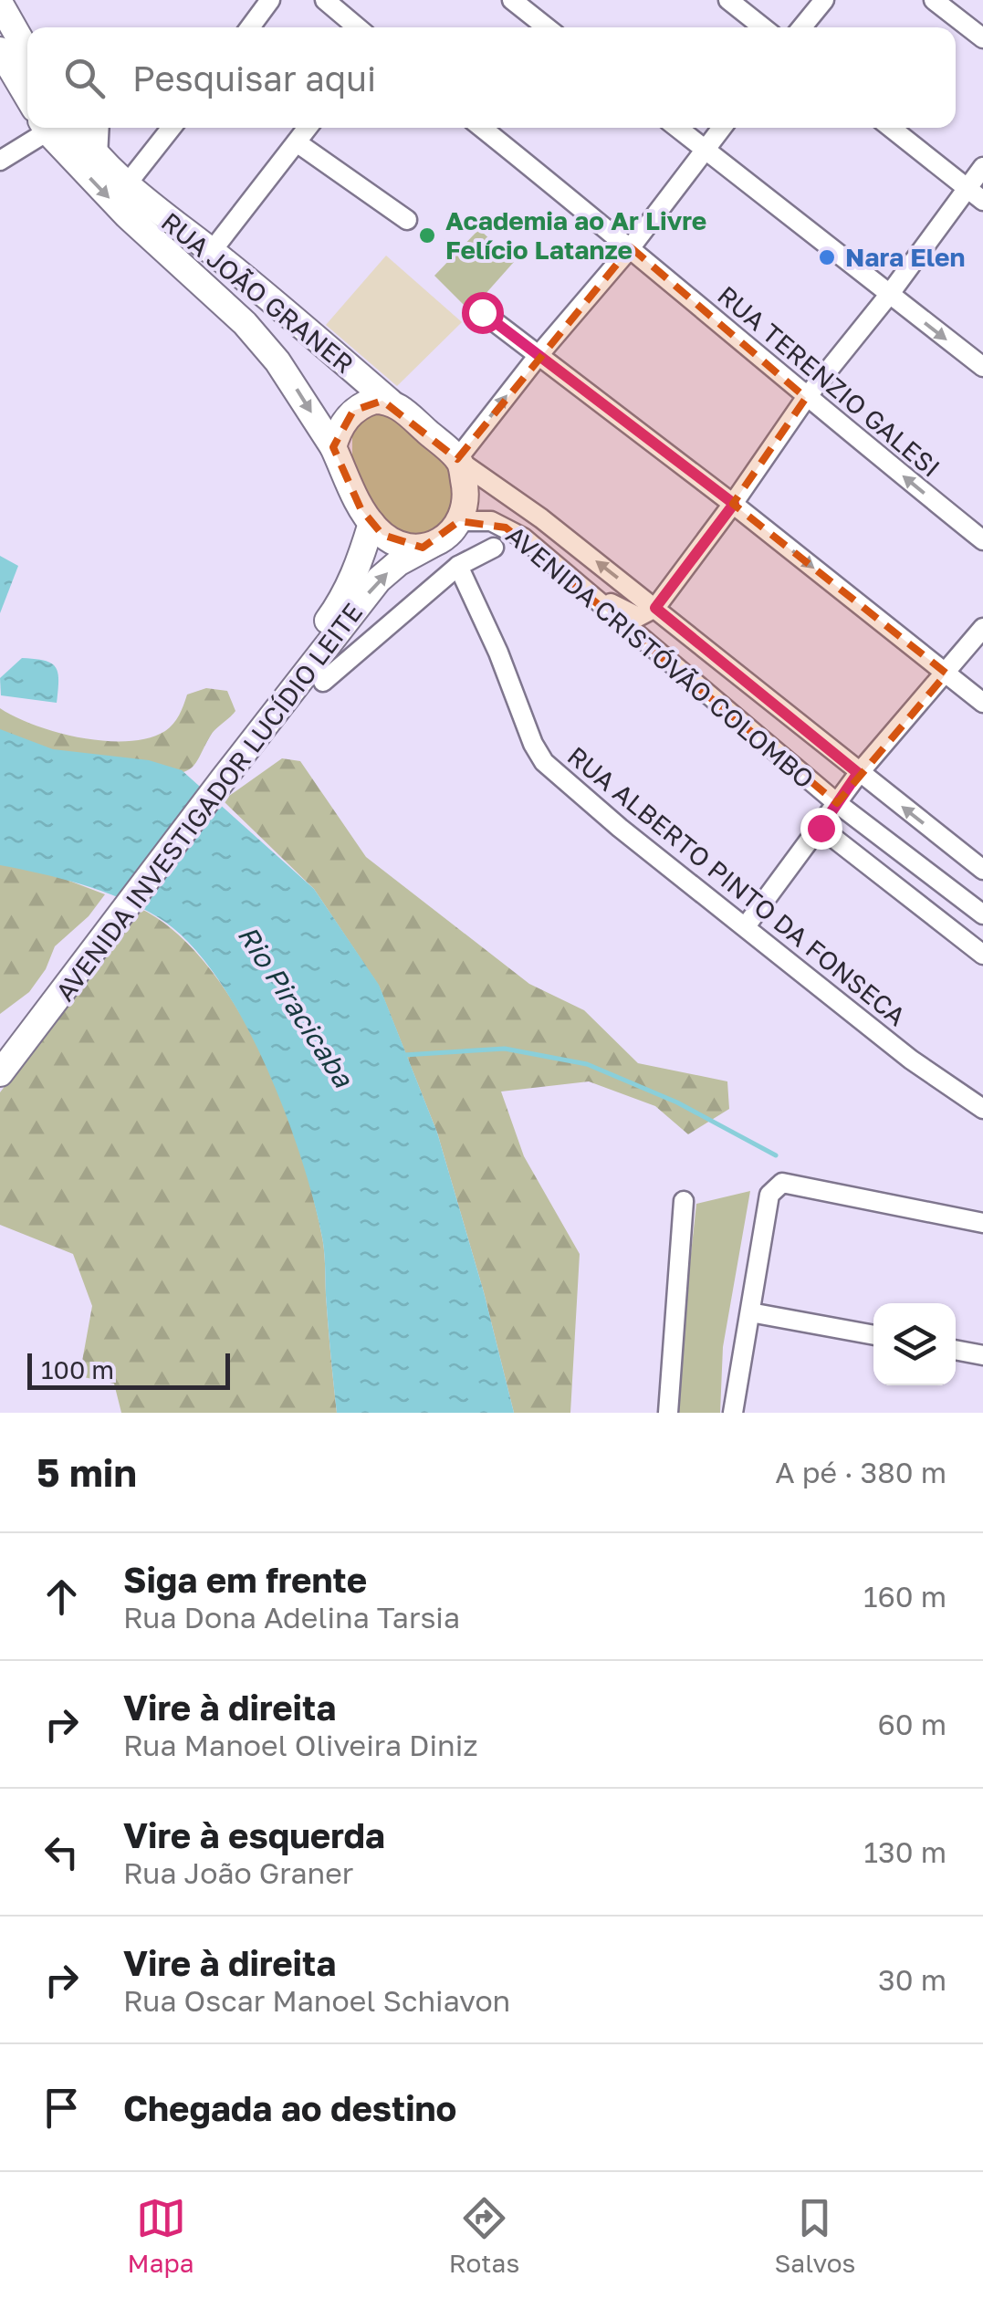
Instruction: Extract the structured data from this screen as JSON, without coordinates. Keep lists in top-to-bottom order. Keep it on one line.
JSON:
{"streets":{"main road":["RUA JOÃO GRANER","AVENIDA INVESTIGADOR LUCÍDIO LEITE"],"street":["RUA TERENZIO GALESI","AVENIDA CRISTÓVÃO COLOMBO","RUA ALBERTO PINTO DA FONSECA"]},"crossings":[["RUA JOÃO GRANER","AVENIDA CRISTÓVÃO COLOMBO"],["RUA JOÃO GRANER","AVENIDA INVESTIGADOR LUCÍDIO LEITE"],["AVENIDA CRISTÓVÃO COLOMBO","AVENIDA INVESTIGADOR LUCÍDIO LEITE"]],"water":["Rio Piracicaba"],"places":["Academia ao Ar Livre Felício Latanze","Nara Elen"],"scale_bar":"100 m","page":{"search":"Pesquisar aqui","scale":"100 m","heading":["5 min","A pé · 380 m"],"list":[["Siga em frente","Rua Dona Adelina Tarsia","160 m"],["Vire à direita","Rua Manoel Oliveira Diniz","60 m"],["Vire à esquerda","Rua João Graner","130 m"],["Vire à direita","Rua Oscar Manoel Schiavon","30 m"],"Chegada ao destino"],"nav":["Mapa","Rotas","Salvos"]}}
